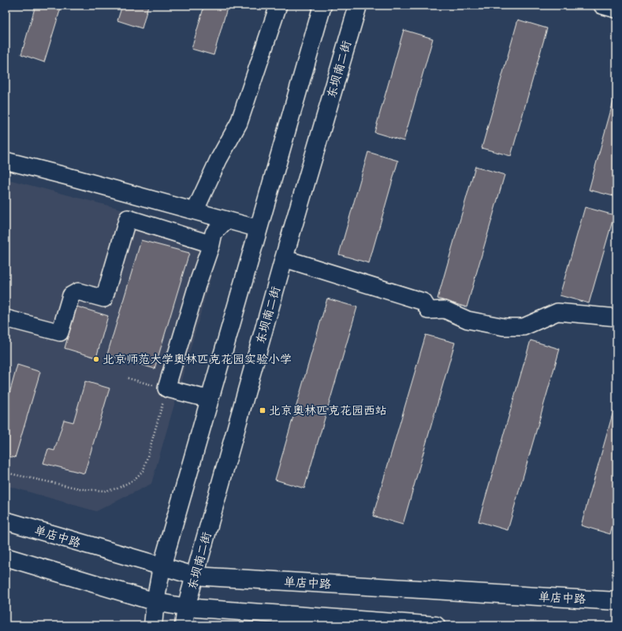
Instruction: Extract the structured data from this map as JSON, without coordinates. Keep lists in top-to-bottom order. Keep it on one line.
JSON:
{"streets":{"main road":["东坝南二街","单店中路"]},"crossings":[["东坝南二街","单店中路"]],"places":{"other":["北京师范大学奥林匹克花园实验小学"],"transit":["北京奥林匹克花园西站"]}}
